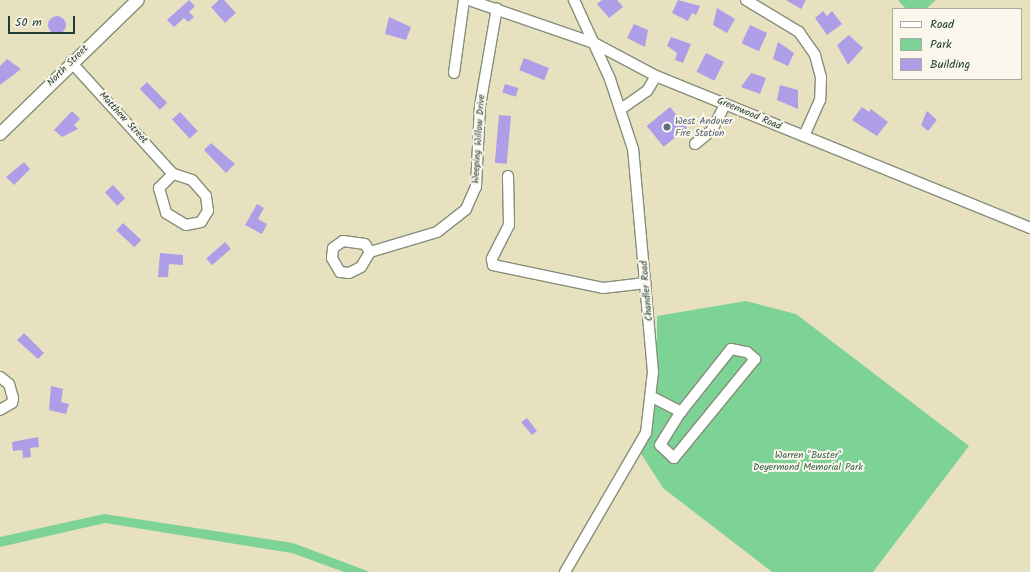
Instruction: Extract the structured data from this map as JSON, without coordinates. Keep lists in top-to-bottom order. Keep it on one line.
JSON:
{"streets":{"main road":["North Street"],"street":["Greenwood Road","Matthew Street","Weeping Willow Drive","Chandler Road"]},"crossings":[["North Street","Matthew Street"],["Greenwood Road","Weeping Willow Drive"],["Greenwood Road","Chandler Road"]],"parks":["Warren \"Buster\" Deyermond Memorial Park"],"places":["West Andover Fire Station"],"legend":["Road","Park","Building"],"scale_bar":"50 m"}
